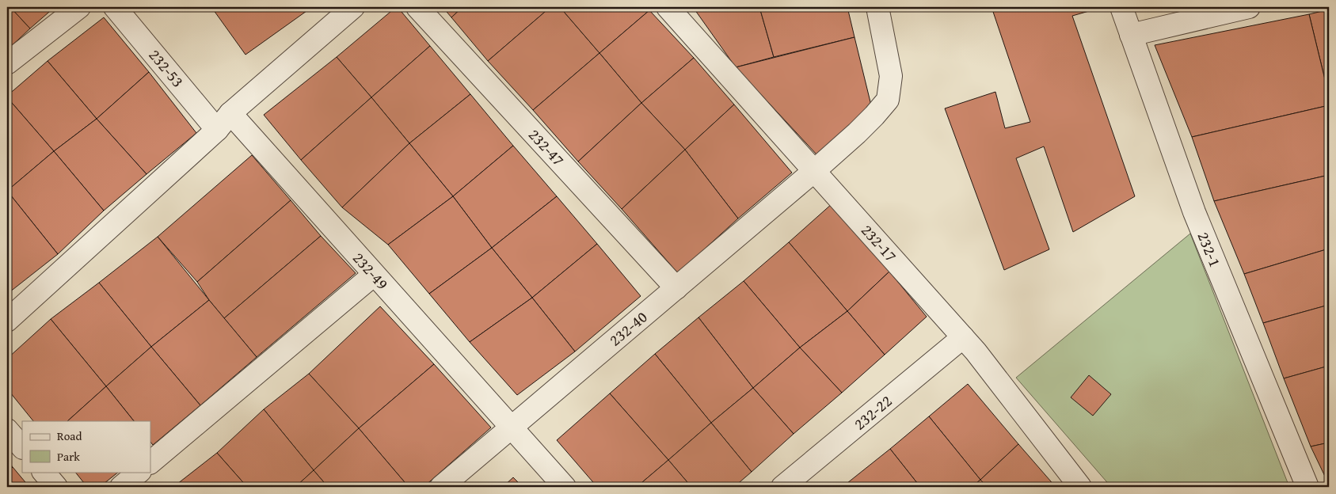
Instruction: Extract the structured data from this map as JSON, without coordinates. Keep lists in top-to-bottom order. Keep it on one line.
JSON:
{"streets":{"street":["232-53","232-47","232-17","232-1","232-49","232-40","232-22"]},"crossings":[["232-47","232-40"],["232-17","232-40"],["232-17","232-22"],["232-49","232-40"]],"legend":["Road","Park"]}
